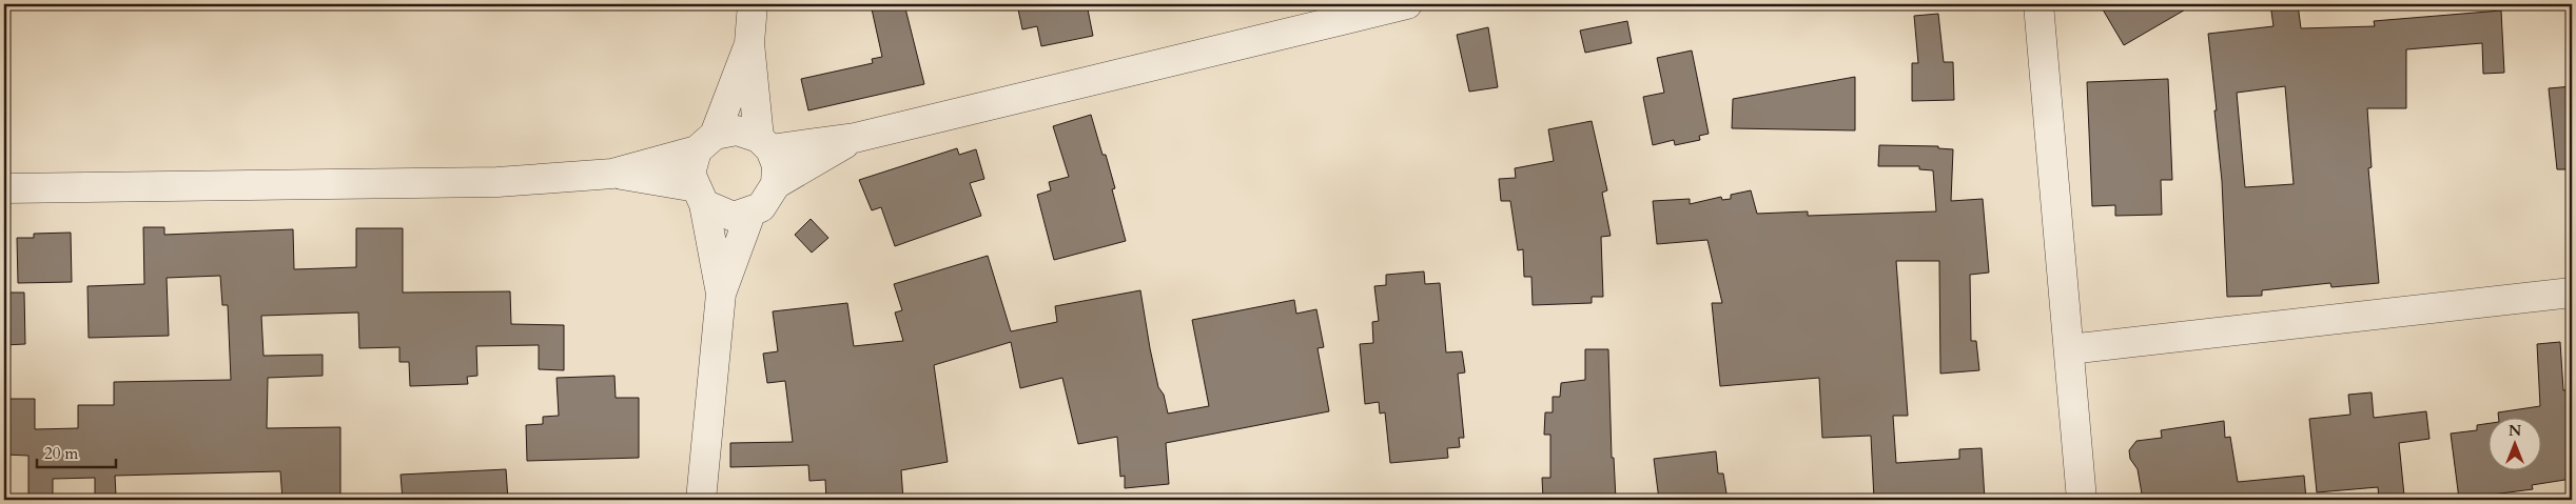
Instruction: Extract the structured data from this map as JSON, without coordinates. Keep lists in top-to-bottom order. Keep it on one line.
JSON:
{"scale_bar":"20 m","north":"top"}
